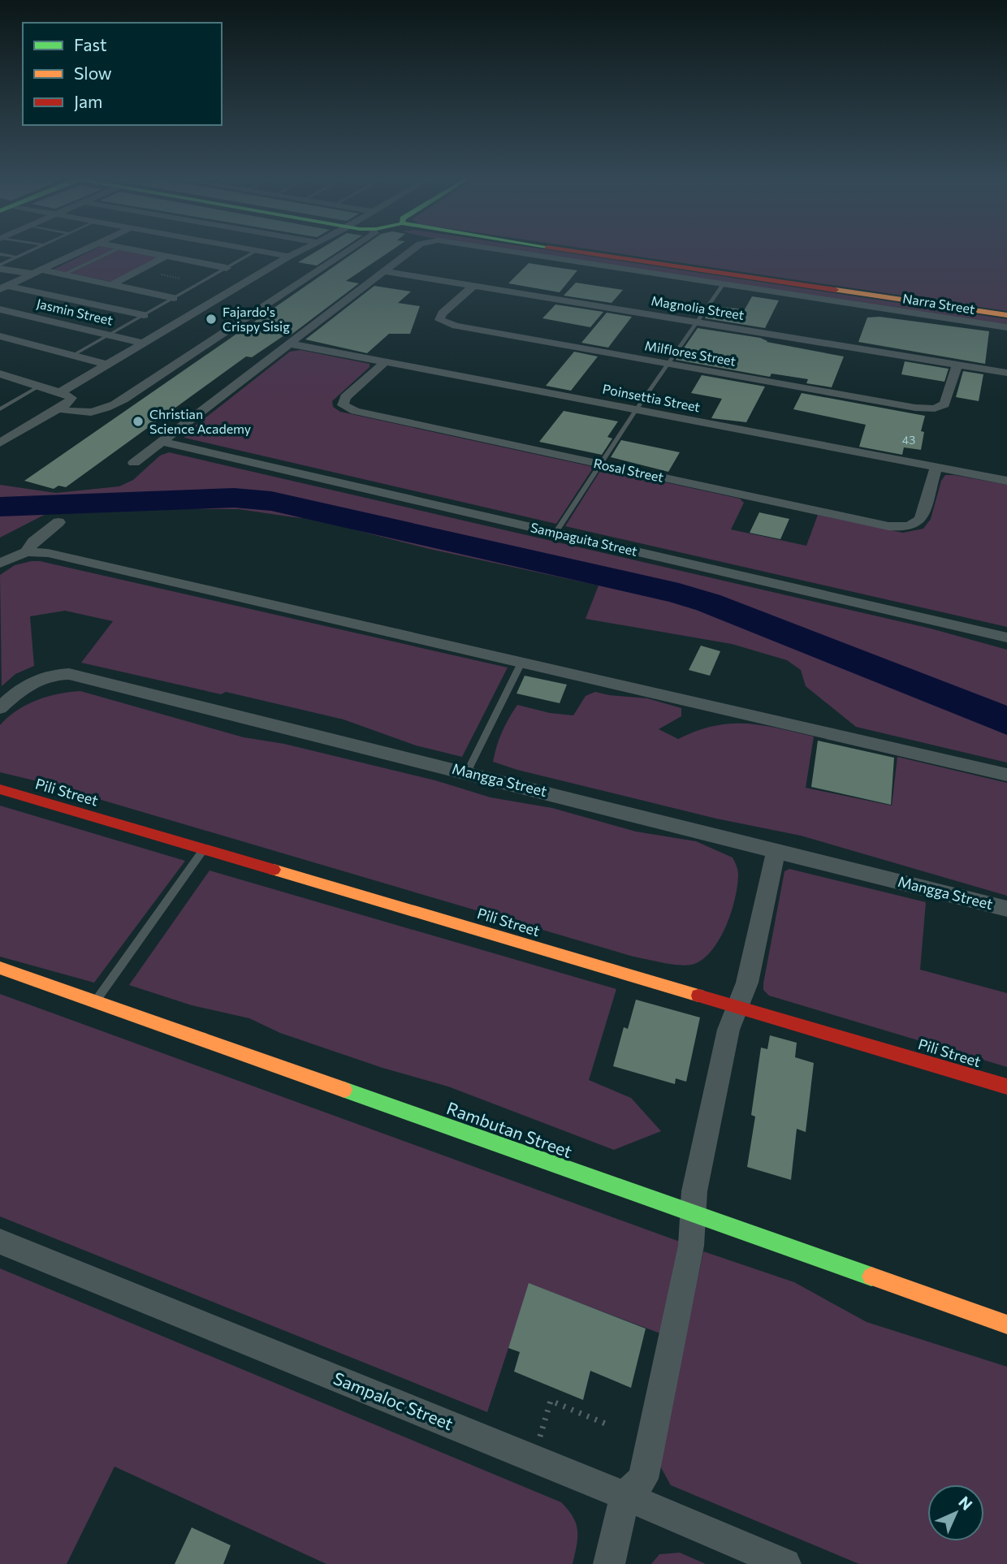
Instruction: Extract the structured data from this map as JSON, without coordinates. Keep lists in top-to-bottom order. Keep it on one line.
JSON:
{"streets":{"street":["Narra Street","Magnolia Street","Jasmin Street","Milflores Street","Poinsettia Street","Rosal Street","Sampaguita Street","Mangga Street","Pili Street","Rambutan Street","Sampaloc Street"]},"crossings":[["Narra Street","Magnolia Street"],["Magnolia Street","Milflores Street"],["Poinsettia Street","Rosal Street"]],"places":["Fajardo's Crispy Sisig","Christian Science Academy"],"house_numbers":["43"],"legend":["Fast","Slow","Jam"],"north":"top right"}
